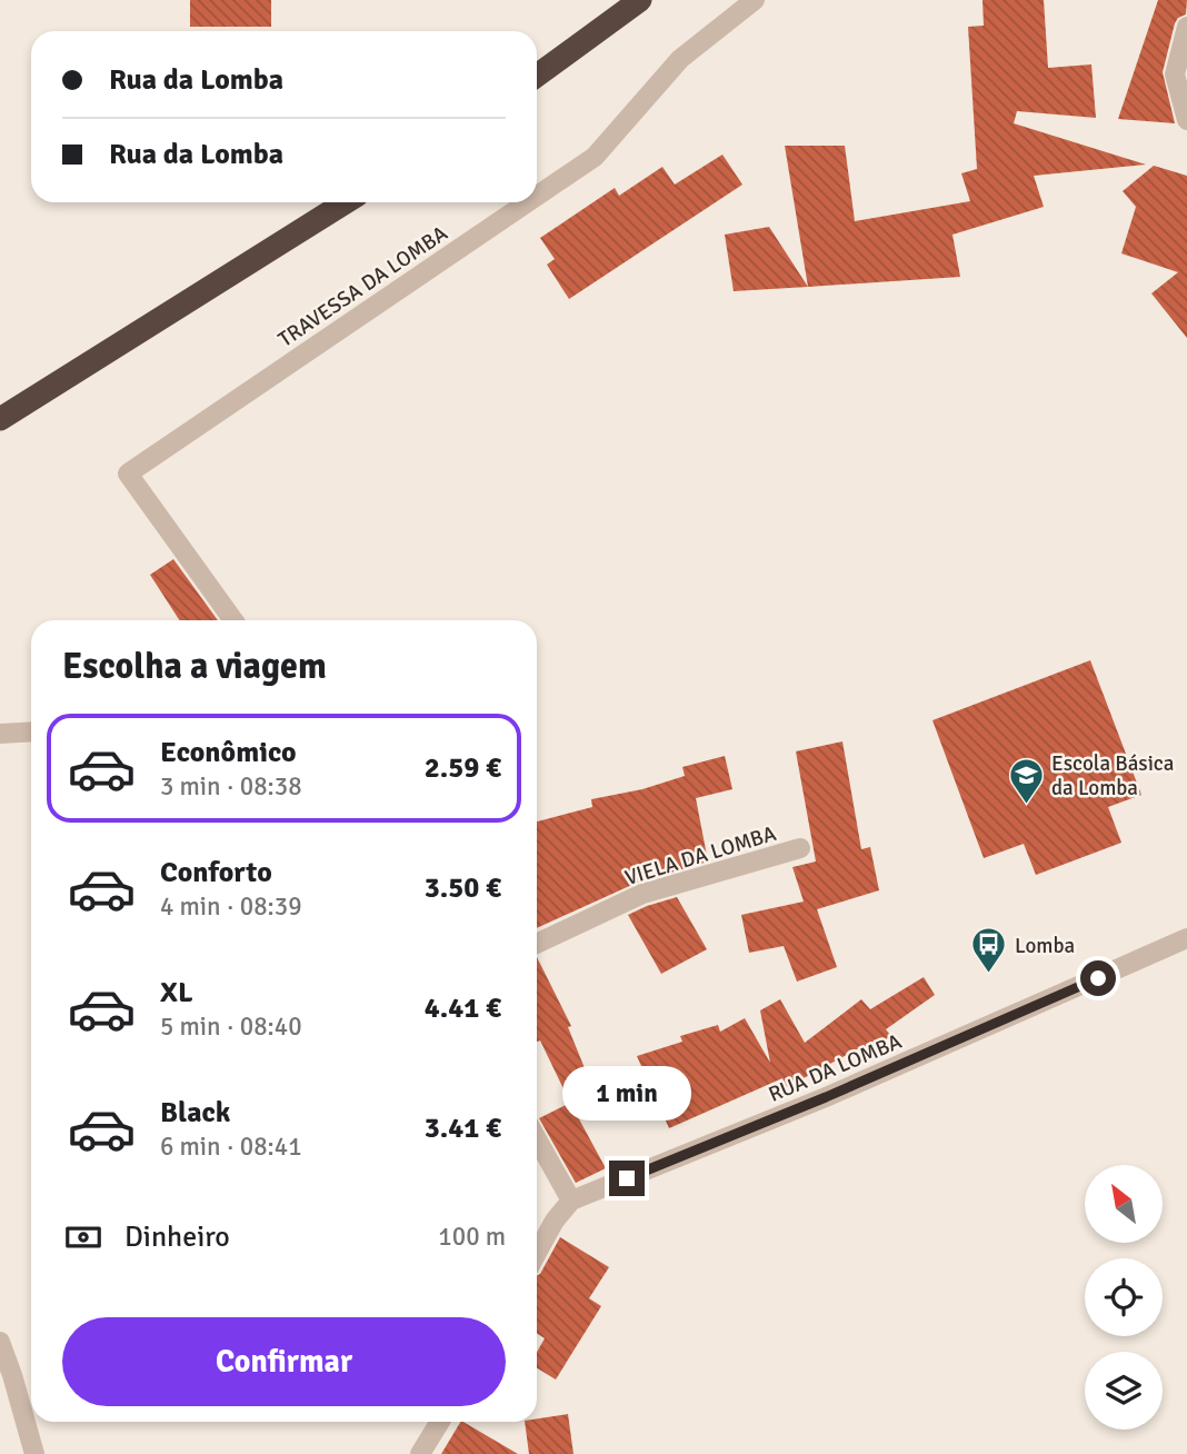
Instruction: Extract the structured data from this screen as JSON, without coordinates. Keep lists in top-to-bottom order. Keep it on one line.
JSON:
{"streets":{"street":["TRAVESSA DA LOMBA","VIELA DA LOMBA","RUA DA LOMBA"]},"places":{"school or university":["Escola Básica da Lomba"],"bus stop":["Lomba"]},"north":"top left","page":{"banner":["Rua da Lomba","Rua da Lomba"],"heading":"Escolha a viagem","list":[{"name":"Econômico","note":"3 min · 08:38","value":"2.59 €"},{"name":"Conforto","note":"4 min · 08:39","value":"3.50 €"},{"name":"XL","note":"5 min · 08:40","value":"4.41 €"},{"name":"Black","note":"6 min · 08:41","value":"3.41 €"}],"bubble":"1 min","pay":["Dinheiro","100 m"],"buttons":"Confirmar"}}
